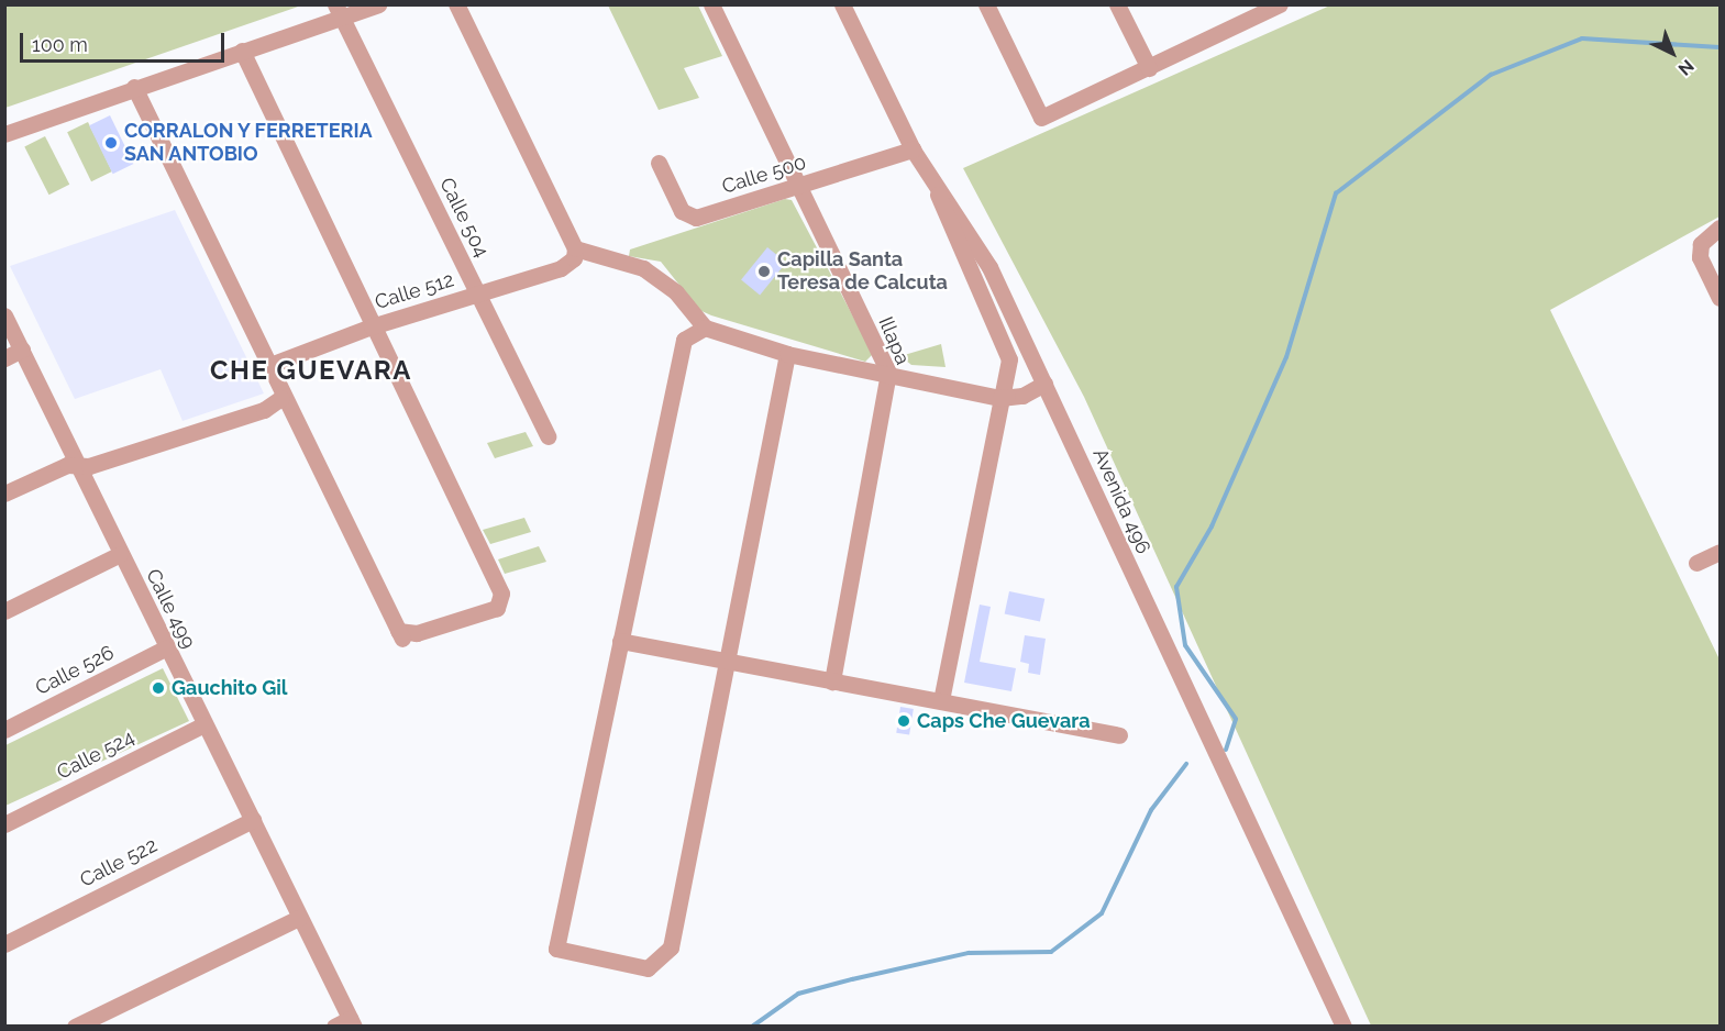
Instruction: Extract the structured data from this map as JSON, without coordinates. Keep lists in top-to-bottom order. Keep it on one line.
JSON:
{"streets":{"street":["Calle 500","Calle 504","Calle 512","Illapa","Avenida 496","Calle 499","Calle 526","Calle 524","Calle 522"]},"crossings":[["Calle 500","Illapa"],["Calle 500","Avenida 496"],["Calle 504","Calle 512"],["Calle 499","Calle 526"],["Calle 499","Calle 524"],["Calle 499","Calle 522"]],"districts":["CHE GUEVARA"],"places":["CORRALON Y FERRETERIA SAN ANTOBIO","Capilla Santa Teresa de Calcuta","Gauchito Gil","Caps Che Guevara"],"scale_bar":"100 m","north":"bottom right"}
